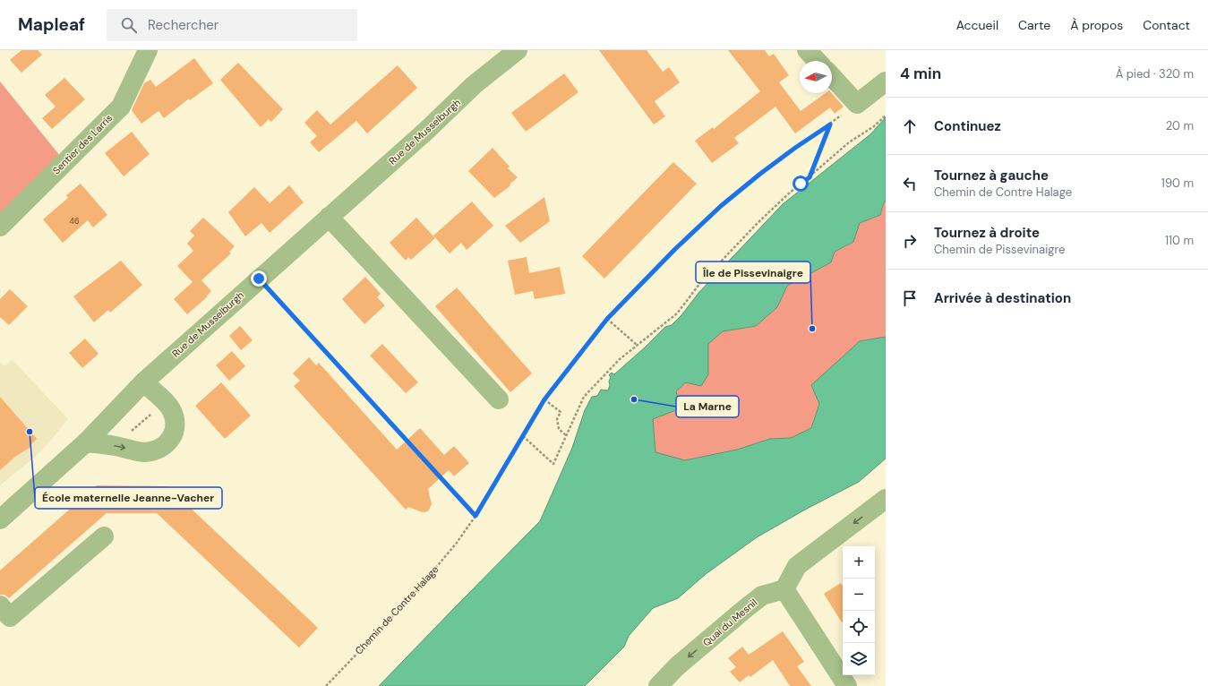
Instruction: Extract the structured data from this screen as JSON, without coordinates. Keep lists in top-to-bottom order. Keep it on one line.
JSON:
{"streets":{"street":["Rue de Musselburgh","Sentier des Larris","Quai du Mesnil"],"path":["Chemin de Contre Halage"]},"one_way":["Quai du Mesnil"],"places":["Île de Pissevinaigre","La Marne","École maternelle Jeanne-Vacher"],"house_numbers":["46"],"north":"left","page":{"header":"Mapleaf","search":"Rechercher","nav":["Accueil","Carte","À propos","Contact"],"heading":["4 min","À pied · 320 m"],"list":[["Continuez","20 m"],["Tournez à gauche","Chemin de Contre Halage","190 m"],["Tournez à droite","Chemin de Pissevinaigre","110 m"],"Arrivée à destination"],"map_buttons":["+","−"]}}
